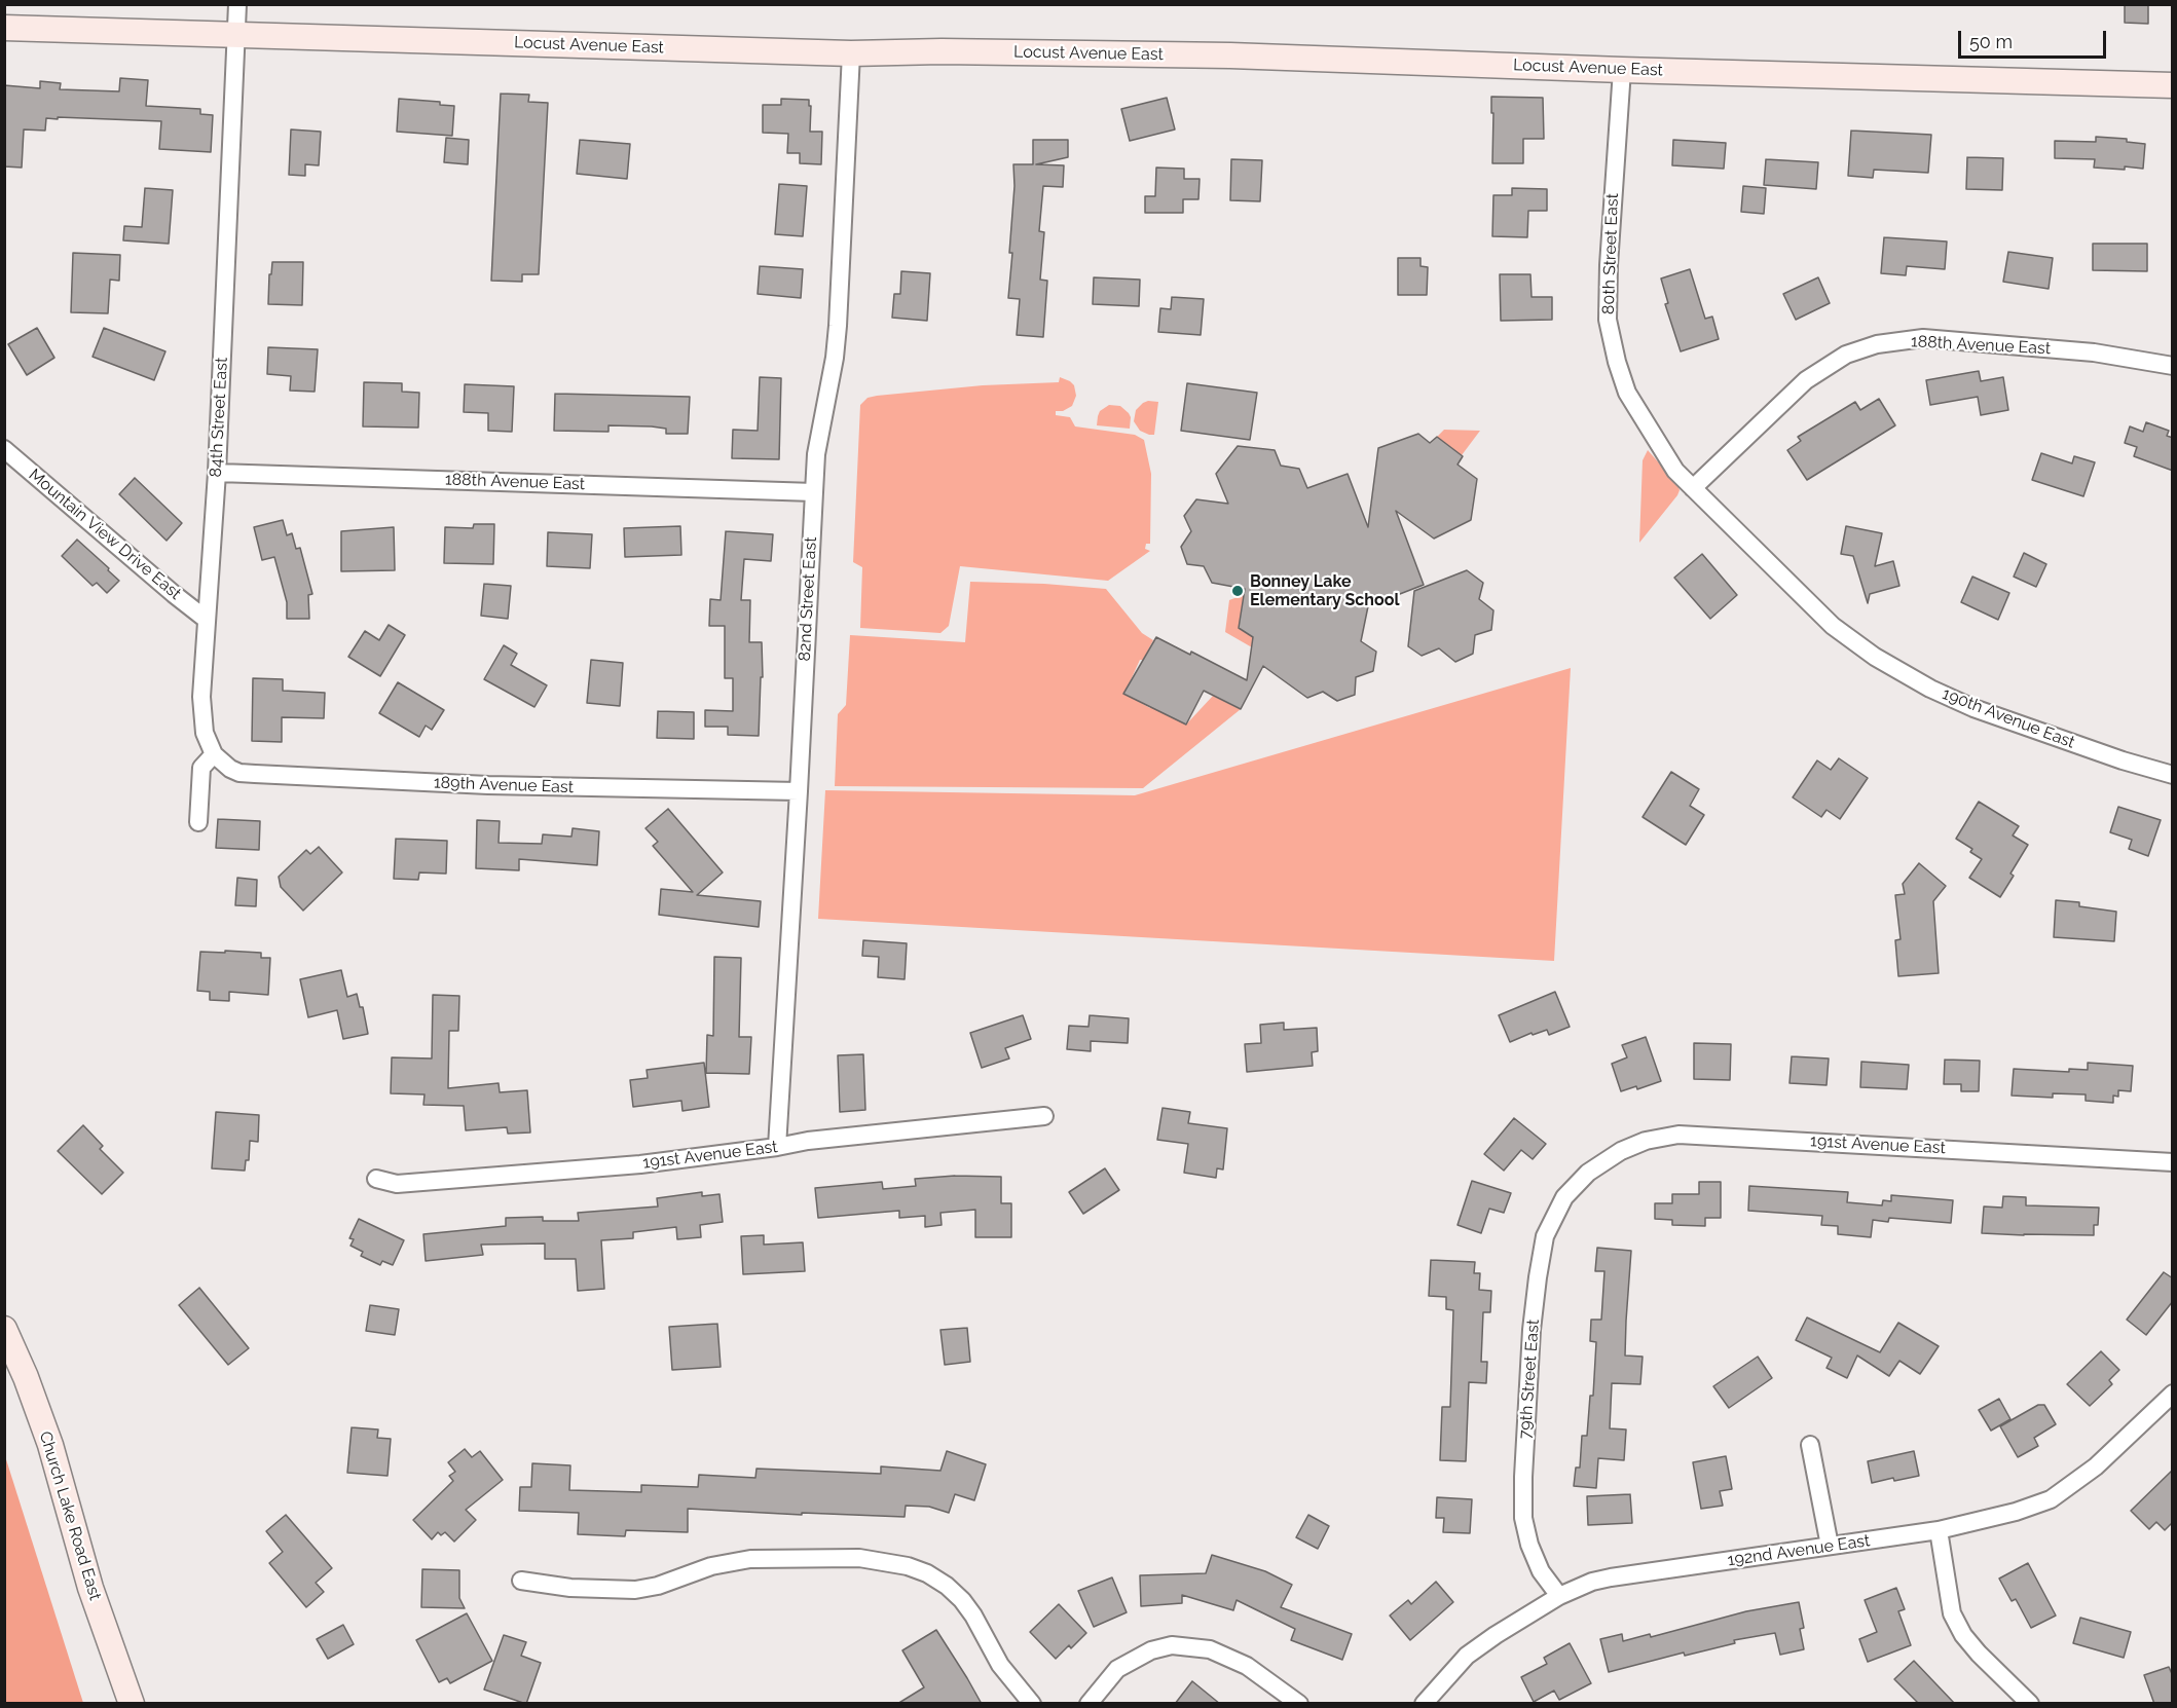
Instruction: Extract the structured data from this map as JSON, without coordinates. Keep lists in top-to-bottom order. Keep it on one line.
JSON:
{"streets":{"street":["Locust Avenue East","80th Street East","188th Avenue East","84th Street East","Mountain View Drive East","82nd Street East","190th Avenue East","189th Avenue East","191st Avenue East","79th Street East","Church Lake Road East","192nd Avenue East"]},"crossings":[["Locust Avenue East","80th Street East"],["Locust Avenue East","84th Street East"],["Locust Avenue East","82nd Street East"],["80th Street East","188th Avenue East"],["80th Street East","190th Avenue East"],["188th Avenue East","84th Street East"],["188th Avenue East","82nd Street East"],["188th Avenue East","190th Avenue East"],["84th Street East","Mountain View Drive East"],["84th Street East","189th Avenue East"],["82nd Street East","189th Avenue East"],["82nd Street East","191st Avenue East"],["191st Avenue East","79th Street East"],["79th Street East","192nd Avenue East"]],"places":["Bonney Lake Elementary School"],"scale_bar":"50 m"}
